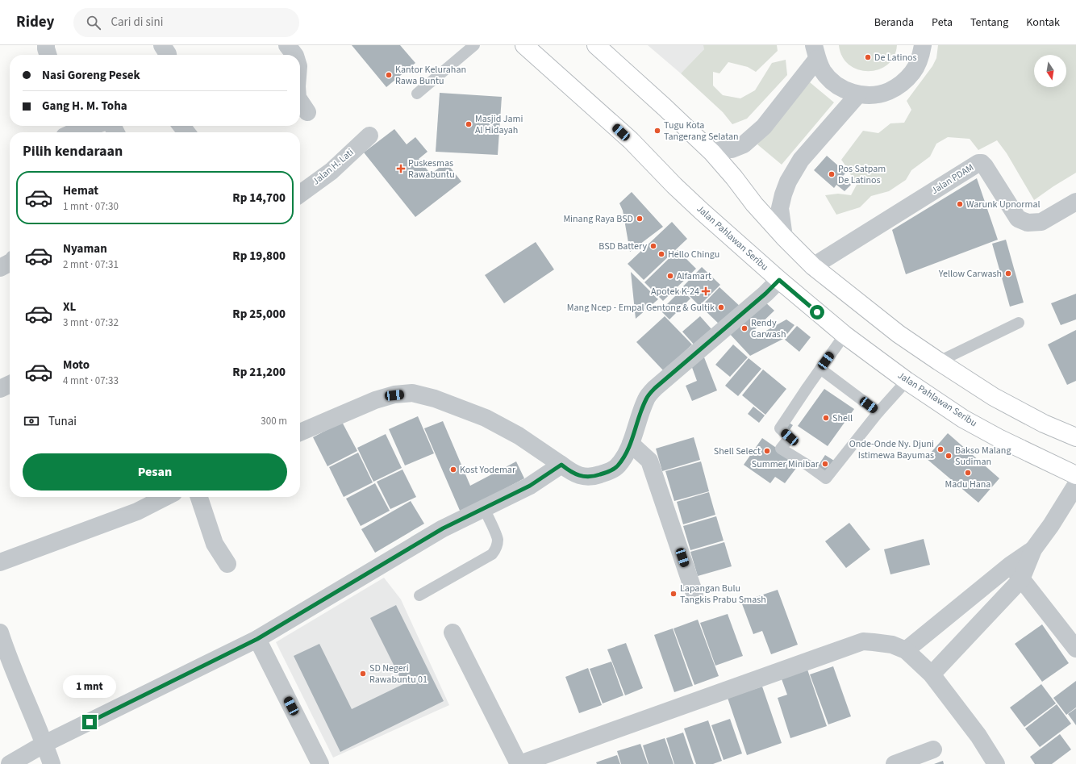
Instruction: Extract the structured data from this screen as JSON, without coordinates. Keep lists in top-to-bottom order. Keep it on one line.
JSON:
{"streets":{"main road":["Jalan Pahlawan Seribu"],"street":["Jalan H. Lati","Jalan PDAM"]},"places":{"other":["De Latinos","Kantor Kelurahan Rawa Buntu","Masjid Jami Al Hidayah","Tugu Kota Tangerang Selatan","Pos Satpam De Latinos","Warunk Upnormal","Minang Raya BSD","BSD Battery","Hello Chingu","Yellow Carwash","Alfamart","Mang Ncep - Empal Gentong & Gultik","Rendy Carwash","Shell","Onde-Onde Ny. Djuni Istimewa Bayumas","Shell Select","Bakso Malang Sudiman","Summer Minibar","Kost Yodemar","Madu Hana","Lapangan Bulu Tangkis Prabu Smash","SD Negeri Rawabuntu 01"],"health":["Puskesmas Rawabuntu","Apotek K-24"]},"north":"bottom","page":{"header":"Ridey","search":"Cari di sini","nav":["Beranda","Peta","Tentang","Kontak"],"banner":["Nasi Goreng Pesek","Gang H. M. Toha"],"heading":"Pilih kendaraan","list":[{"name":"Hemat","note":"1 mnt · 07:30","value":"Rp 14,700"},{"name":"Nyaman","note":"2 mnt · 07:31","value":"Rp 19,800"},{"name":"XL","note":"3 mnt · 07:32","value":"Rp 25,000"},{"name":"Moto","note":"4 mnt · 07:33","value":"Rp 21,200"}],"pay":["Tunai","300 m"],"buttons":"Pesan","bubble":"1 mnt"}}
